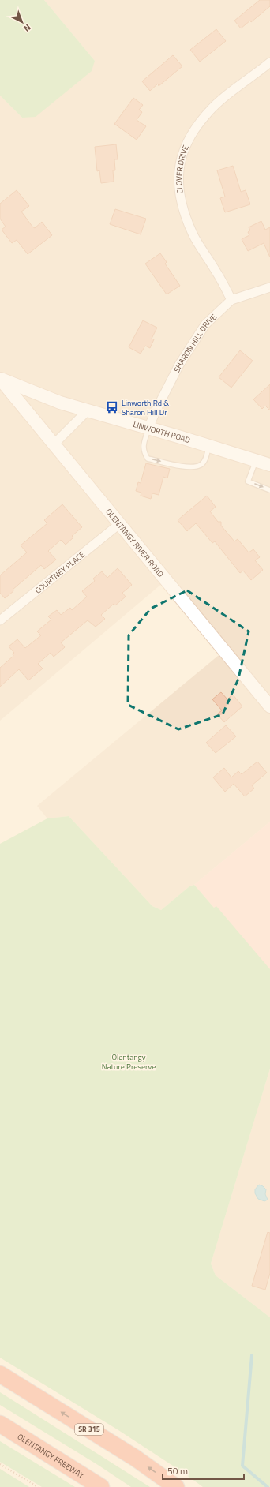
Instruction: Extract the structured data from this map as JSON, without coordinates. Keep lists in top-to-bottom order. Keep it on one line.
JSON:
{"streets":{"highway":["SR 315","OLENTANGY FREEWAY"],"main road":["LINWORTH ROAD","OLENTANGY RIVER ROAD"],"street":["CLOVER DRIVE","SHARON HILL DRIVE","COURTNEY PLACE"]},"crossings":[["CLOVER DRIVE","SHARON HILL DRIVE"],["SHARON HILL DRIVE","LINWORTH ROAD"],["LINWORTH ROAD","OLENTANGY RIVER ROAD"],["OLENTANGY RIVER ROAD","COURTNEY PLACE"]],"parks":["Olentangy Nature Preserve"],"places":{"bus stop":["Linworth Rd & Sharon Hill Dr"]},"scale_bar":"50 m","north":"bottom right"}
